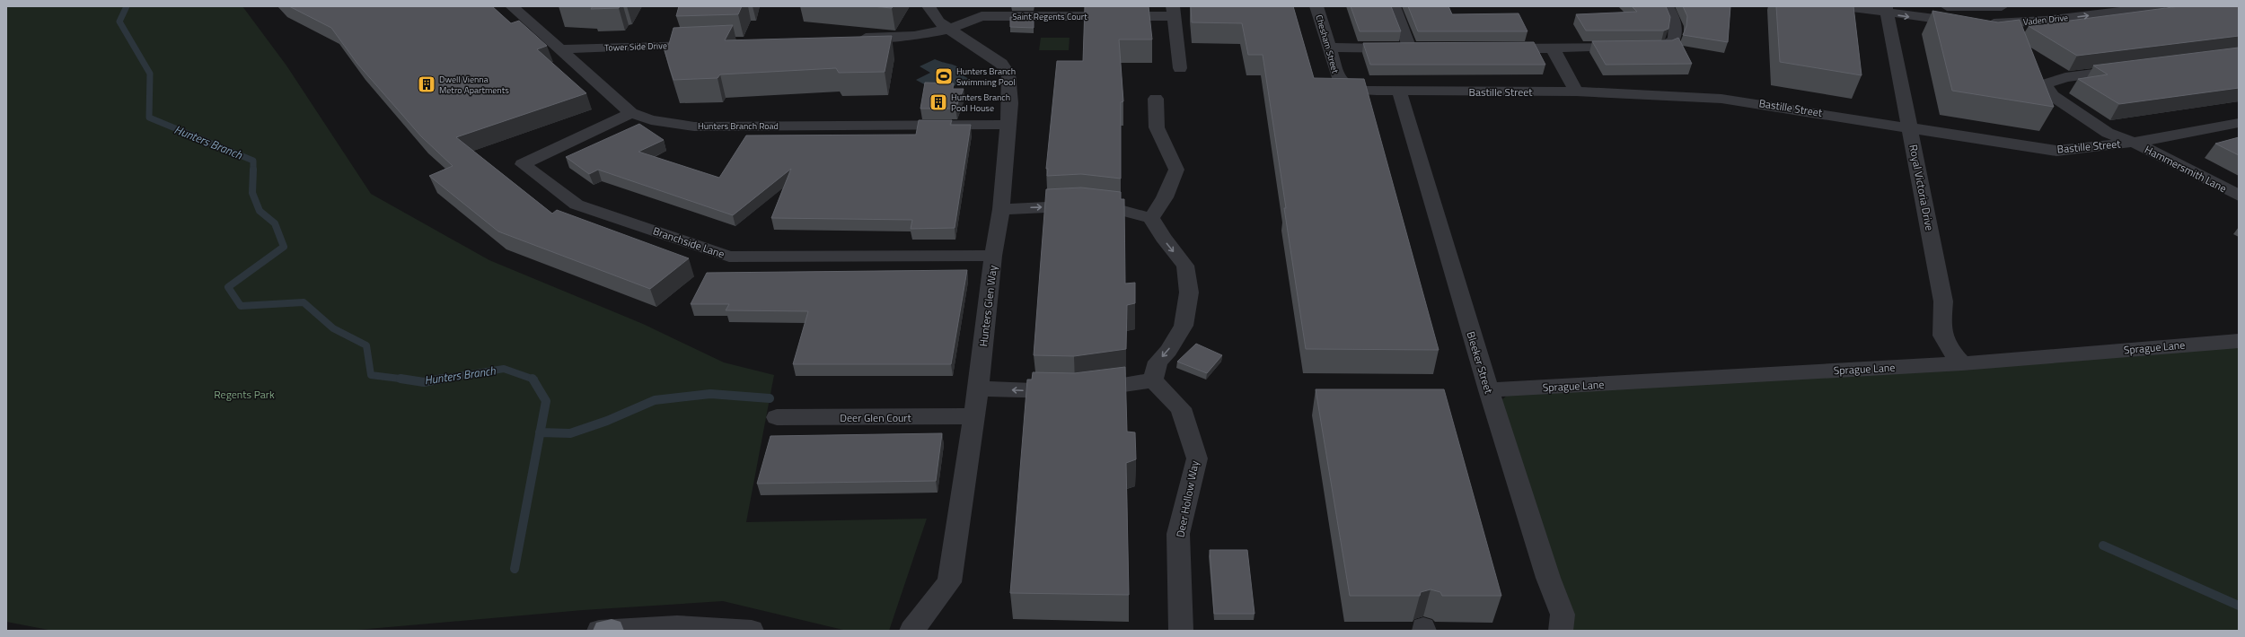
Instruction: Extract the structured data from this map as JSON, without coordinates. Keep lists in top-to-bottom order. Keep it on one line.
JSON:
{"streets":{"street":["Saint Regents Court","Vaden Drive","Chesham Street","Tower Side Drive","Bastille Street","Hunters Branch Road","Hammersmith Lane","Royal Victoria Drive","Branchside Lane","Hunters Glen Way","Sprague Lane","Bleeker Street","Deer Glen Court","Deer Hollow Way"]},"crossings":[["Saint Regents Court","Hunters Glen Way"],["Chesham Street","Bastille Street"],["Tower Side Drive","Hunters Branch Road"],["Bastille Street","Hammersmith Lane"],["Bastille Street","Royal Victoria Drive"],["Bastille Street","Bleeker Street"],["Hunters Branch Road","Branchside Lane"],["Hunters Branch Road","Hunters Glen Way"],["Royal Victoria Drive","Sprague Lane"],["Branchside Lane","Hunters Glen Way"],["Hunters Glen Way","Deer Glen Court"],["Sprague Lane","Bleeker Street"]],"one_way":["Vaden Drive"],"water":["Hunters Branch"],"parks":["Regents Park"],"places":{"sports":["Hunters Branch Swimming Pool"],"building":["Dwell Vienna Metro Apartments","Hunters Branch Pool House"]}}
